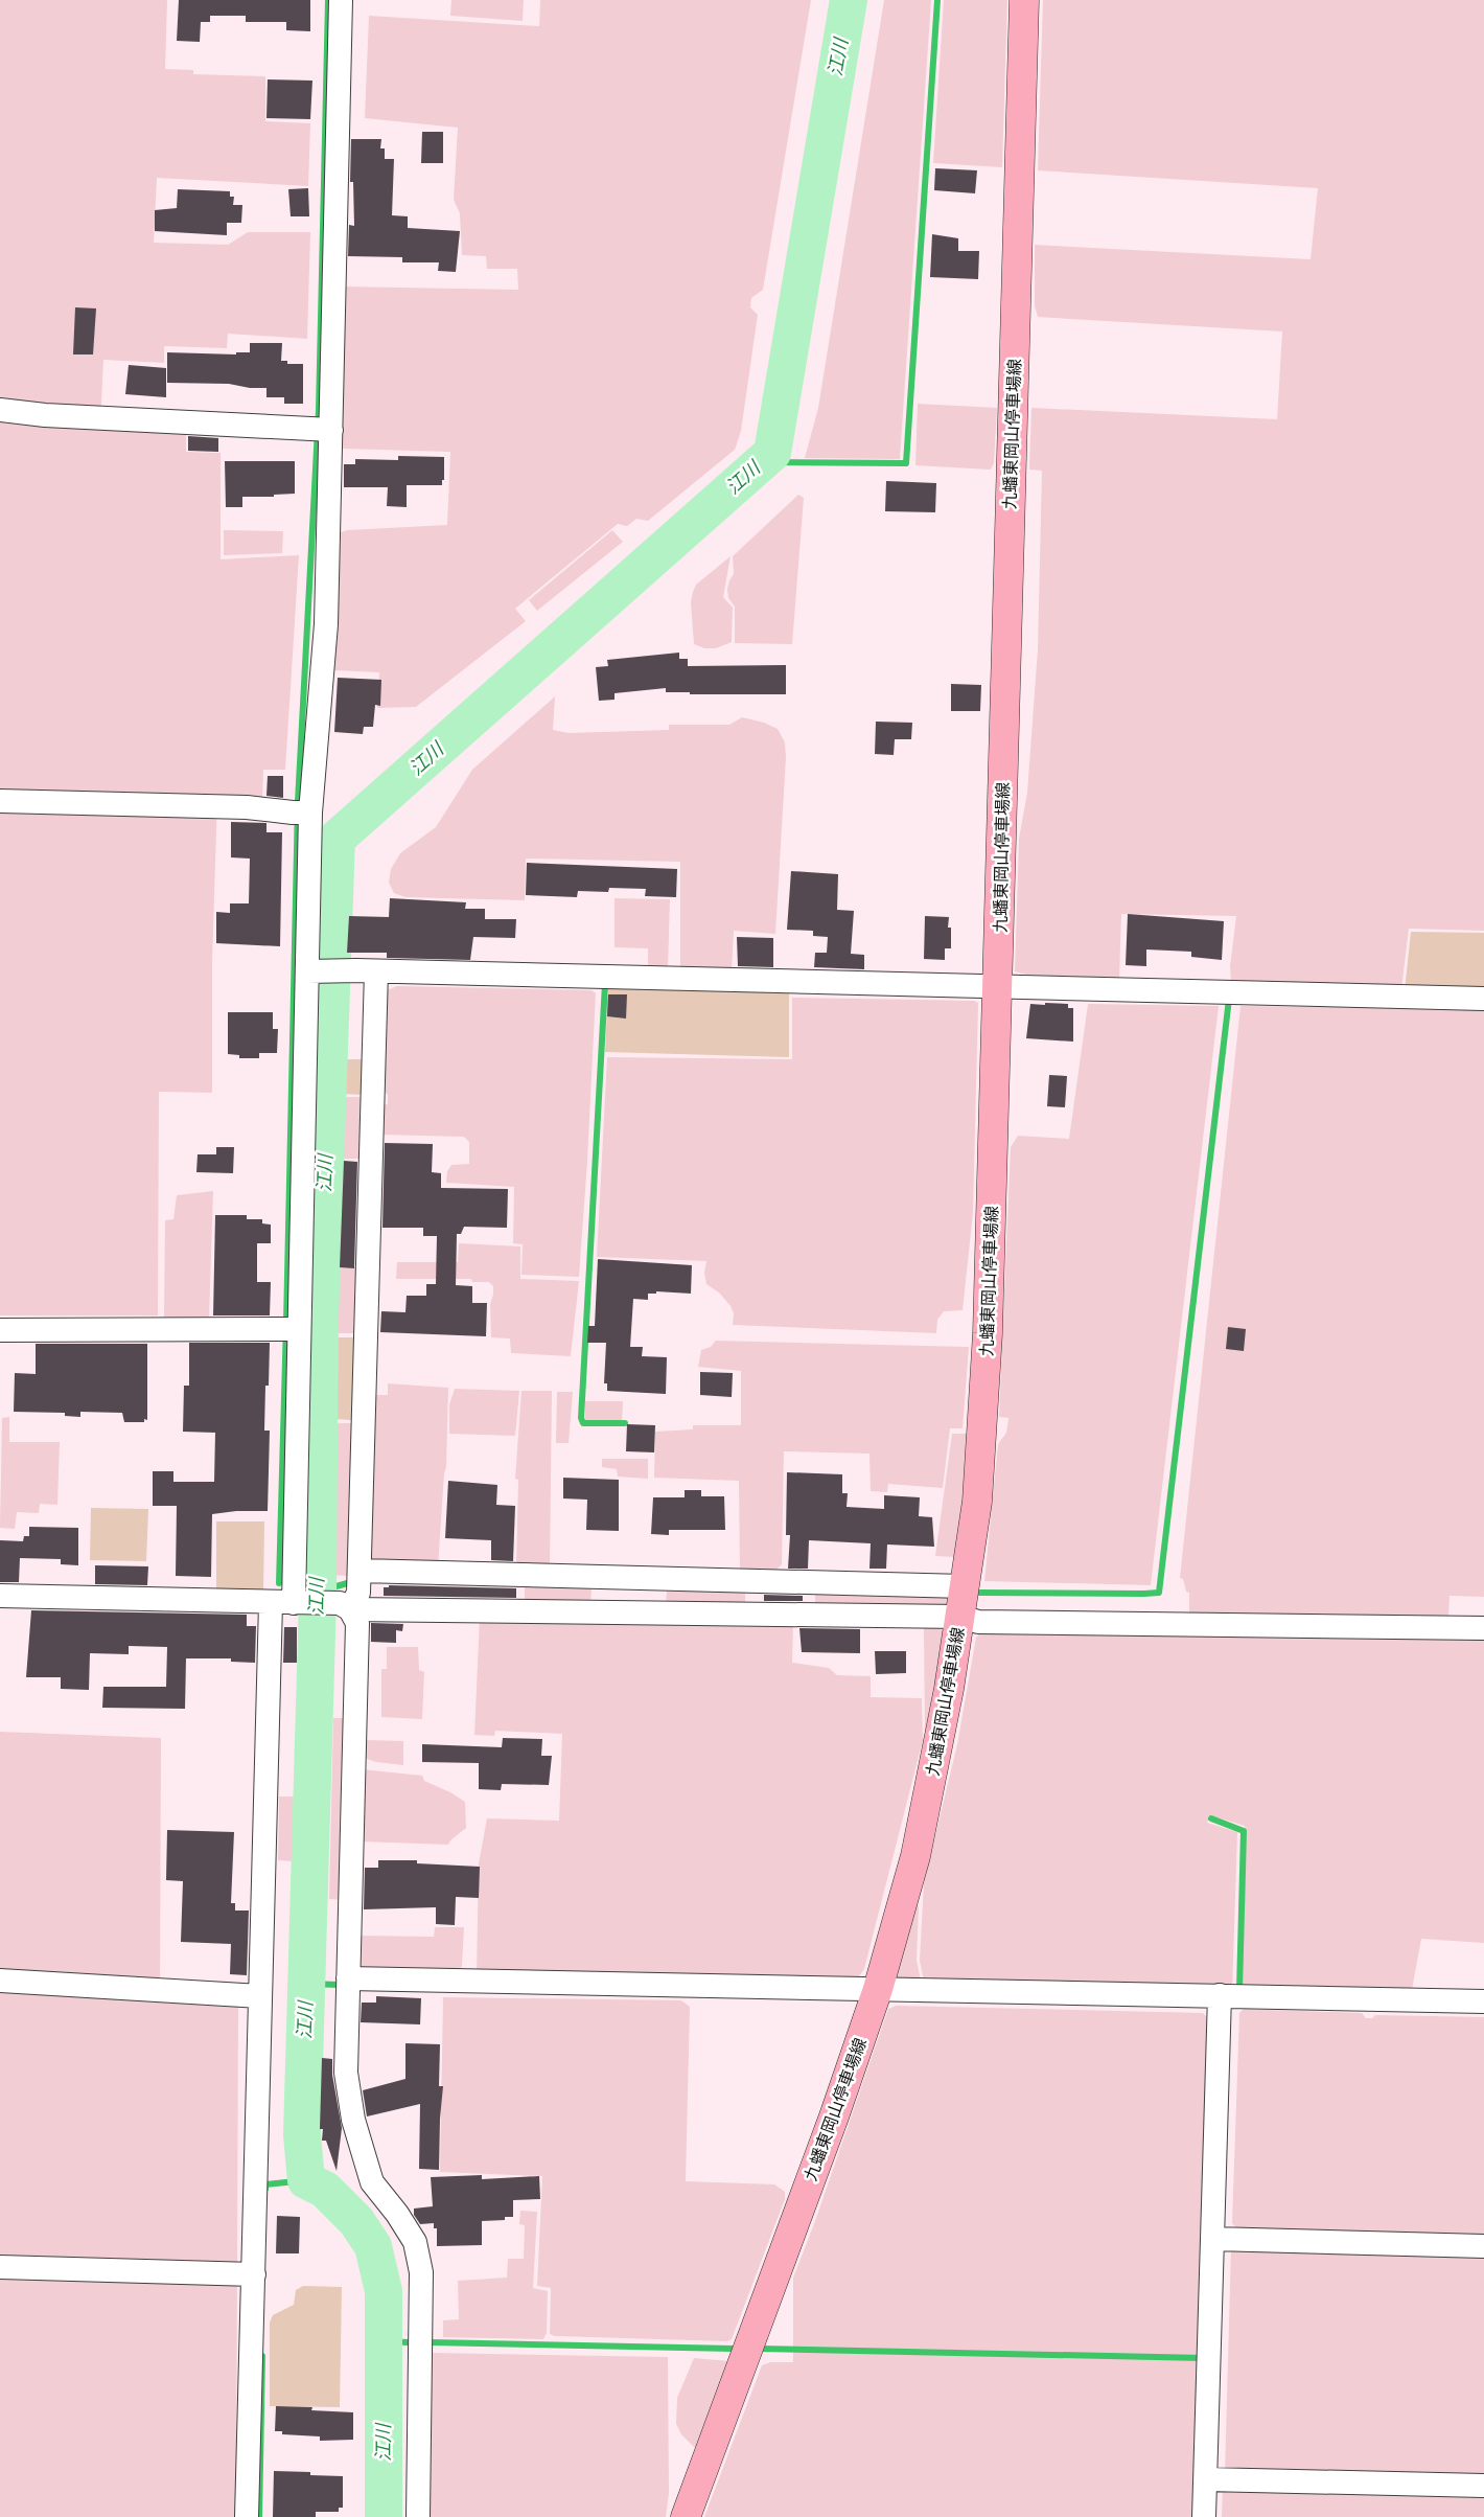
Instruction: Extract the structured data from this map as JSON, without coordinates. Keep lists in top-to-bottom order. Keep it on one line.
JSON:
{"streets":{"main road":["九蟠東岡山停車場線"]},"water":["江川"]}
